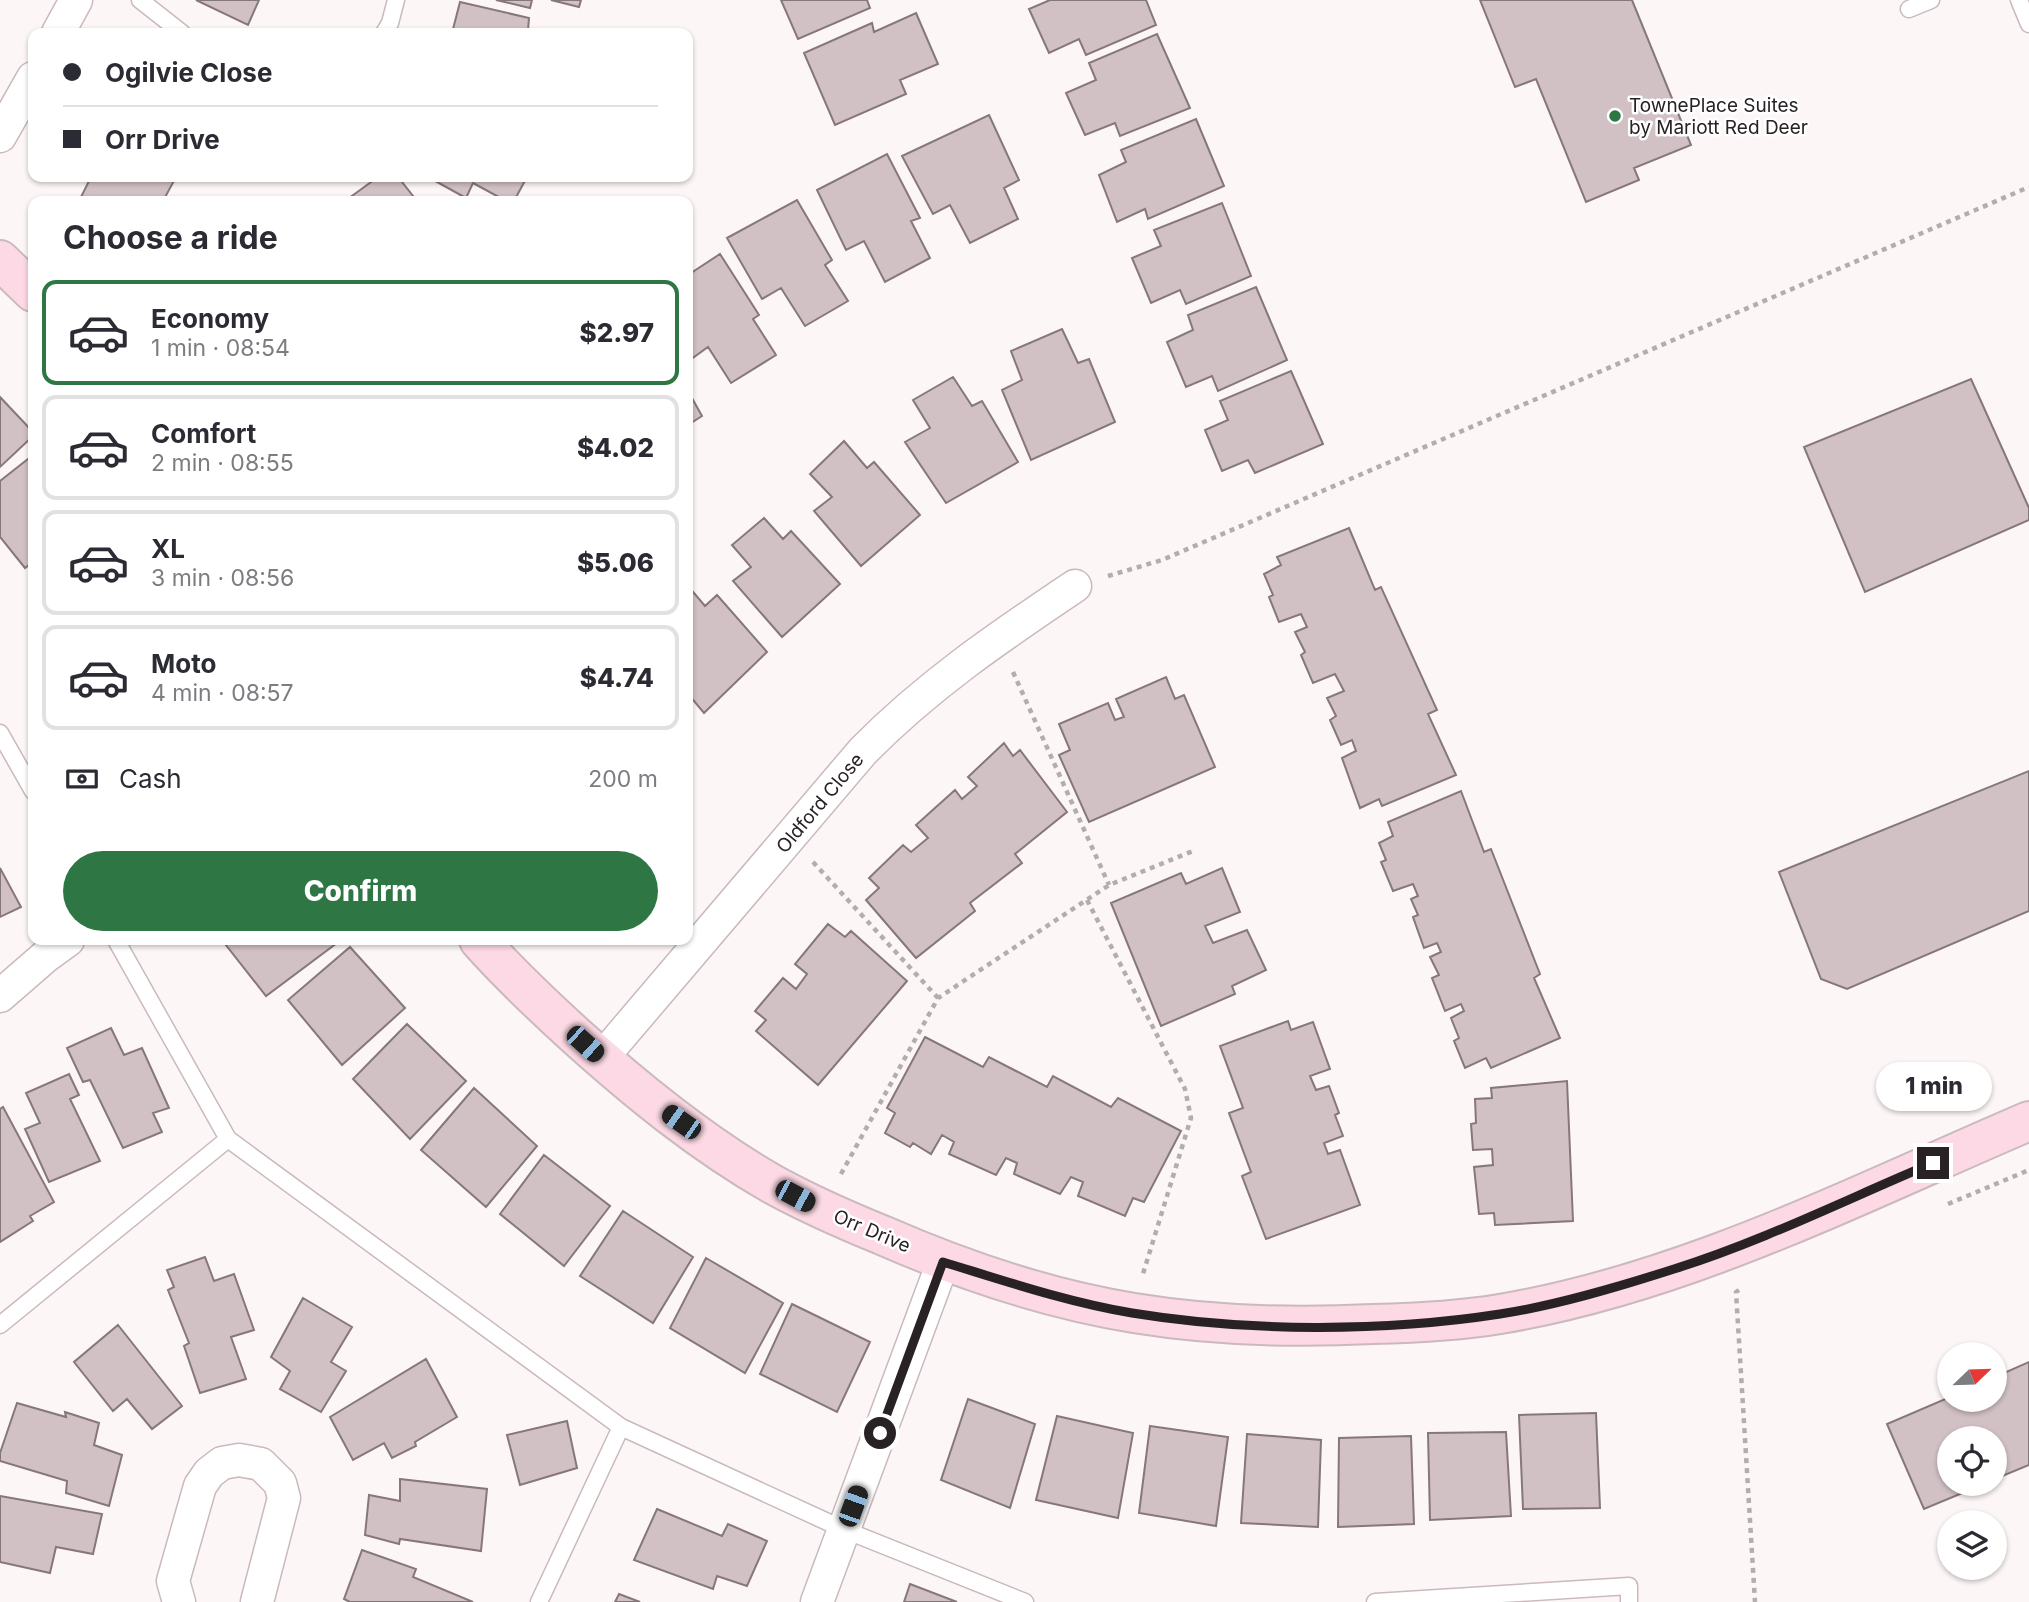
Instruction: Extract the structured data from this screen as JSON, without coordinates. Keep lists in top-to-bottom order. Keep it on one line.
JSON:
{"streets":{"street":["Oldford Close","Orr Drive"]},"crossings":[["Oldford Close","Orr Drive"]],"places":["TownePlace Suites by Mariott Red Deer"],"north":"top right","page":{"banner":["Ogilvie Close","Orr Drive"],"heading":"Choose a ride","list":[{"name":"Economy","note":"1 min · 08:54","value":"$2.97"},{"name":"Comfort","note":"2 min · 08:55","value":"$4.02"},{"name":"XL","note":"3 min · 08:56","value":"$5.06"},{"name":"Moto","note":"4 min · 08:57","value":"$4.74"}],"pay":["Cash","200 m"],"buttons":"Confirm","bubble":"1 min"}}
